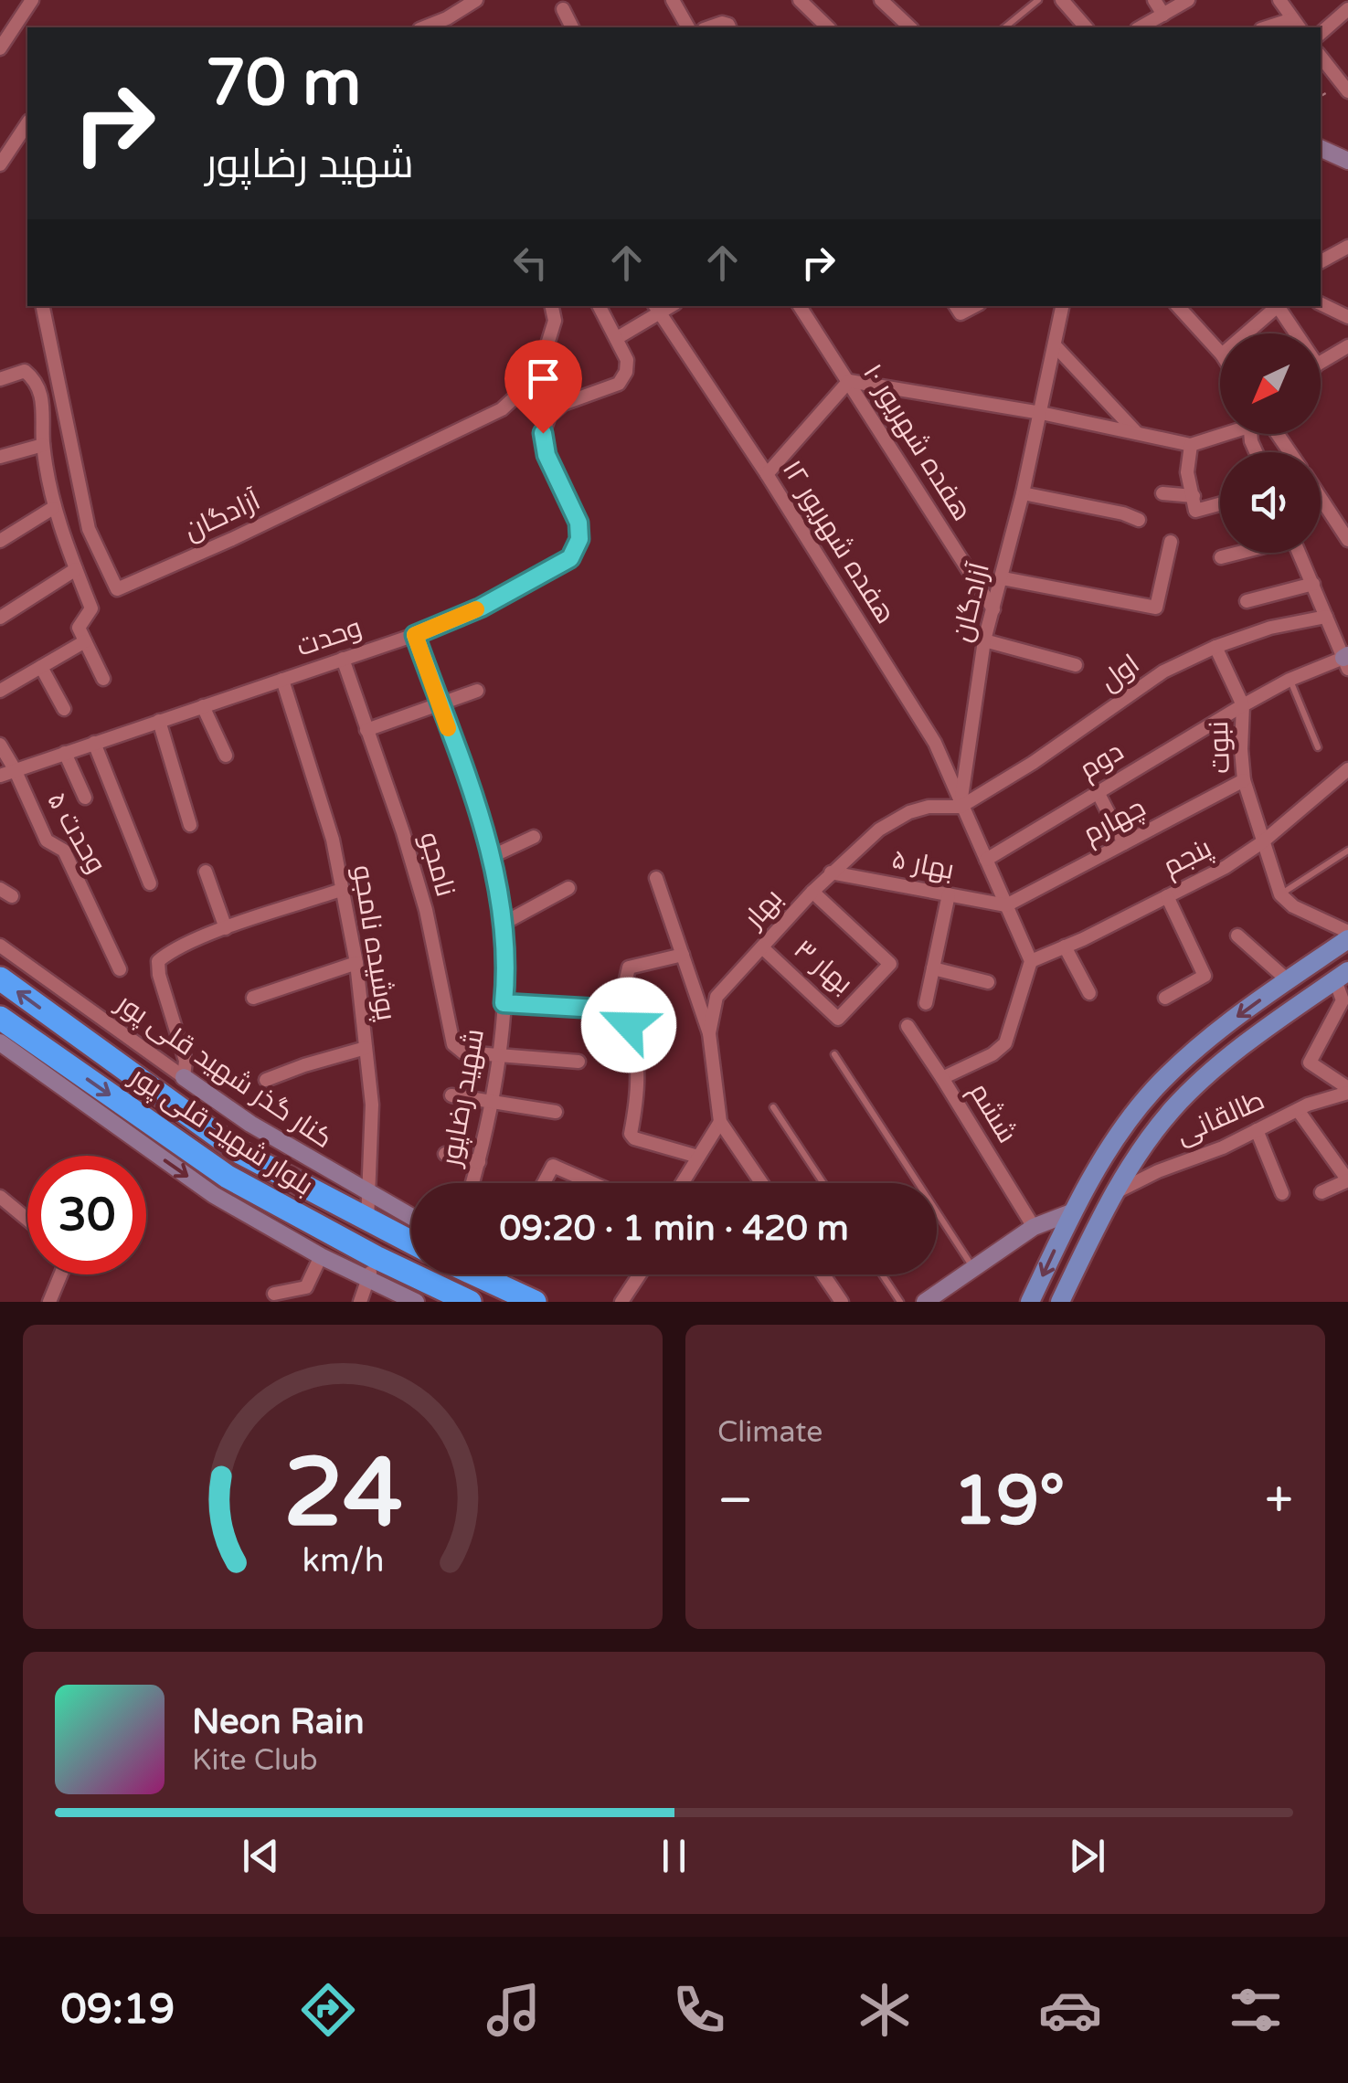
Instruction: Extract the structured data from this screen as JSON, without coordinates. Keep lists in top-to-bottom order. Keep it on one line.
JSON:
{"streets":{"highway":["بلوار شهید قلی پور"],"street":["هفده شهریور ۱۰","آزادگان","هفده شهریور ۱۲","وحدت","اول","نبوت","دوم","چهارم","وحدت ۵","پنجم","نامجو","بهار ۵","بهار","پوشیده نامجو","بهار ۳","کنار گذر شهید قلی پور","شهید رضاپور","ششم","طالقانی"]},"crossings":[["هفده شهریور ۱۰","آزادگان"],["آزادگان","هفده شهریور ۱۲"],["آزادگان","اول"],["آزادگان","بهار"],["هفده شهریور ۱۲","اول"],["هفده شهریور ۱۲","دوم"],["هفده شهریور ۱۲","چهارم"],["هفده شهریور ۱۲","پنجم"],["هفده شهریور ۱۲","بهار ۵"],["هفده شهریور ۱۲","بهار"],["وحدت","وحدت ۵"],["وحدت","نامجو"],["وحدت","پوشیده نامجو"],["وحدت","شهید رضاپور"],["اول","بهار"],["نبوت","دوم"],["نبوت","چهارم"],["نبوت","پنجم"],["چهارم","بهار ۵"],["نامجو","شهید رضاپور"],["بهار ۵","بهار"],["بهار","بهار ۳"],["پوشیده نامجو","کنار گذر شهید قلی پور"],["پوشیده نامجو","بلوار شهید قلی پور"]],"north":"bottom left","page":{"turn":["70 m","شهید رضاپور"],"limit":"30","trip":"09:20 · 1 min · 420 m","tile":"Climate","heat":["−","19°","+"],"song":["Neon Rain","Kite Club"],"tabs":"09:19","gauge":["24","km/h"]}}
